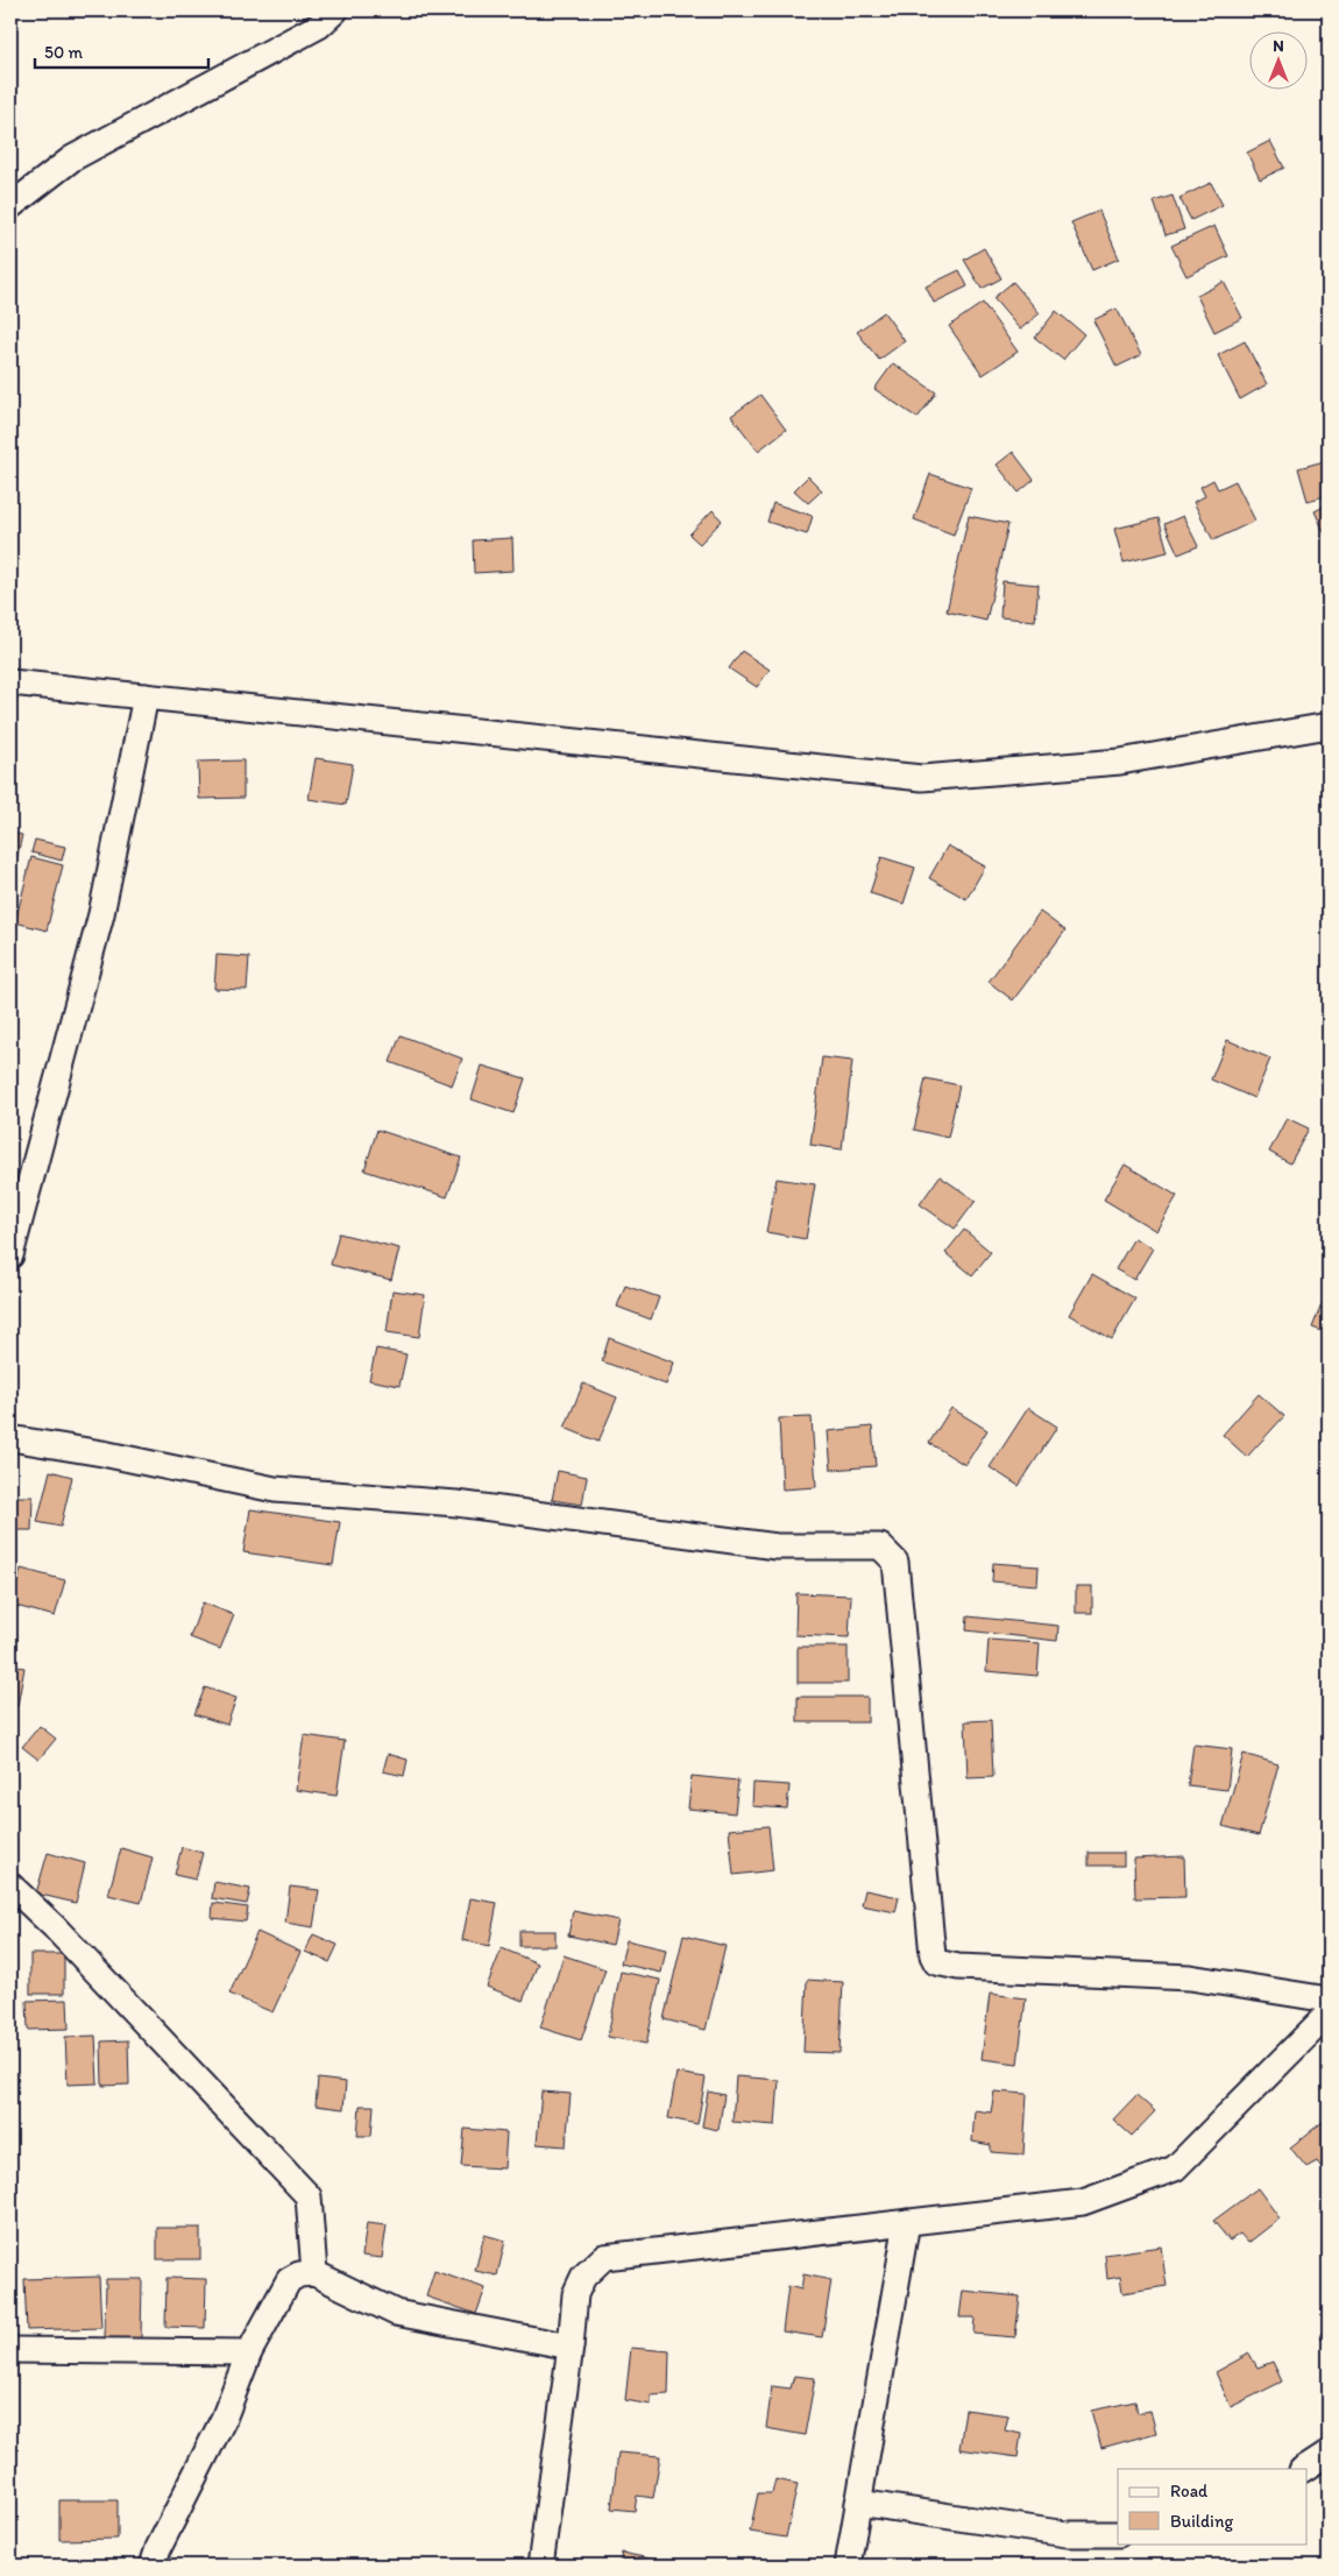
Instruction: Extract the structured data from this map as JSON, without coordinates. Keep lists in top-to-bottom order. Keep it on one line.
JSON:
{"legend":["Road","Building"],"scale_bar":"50 m","north":"top"}
